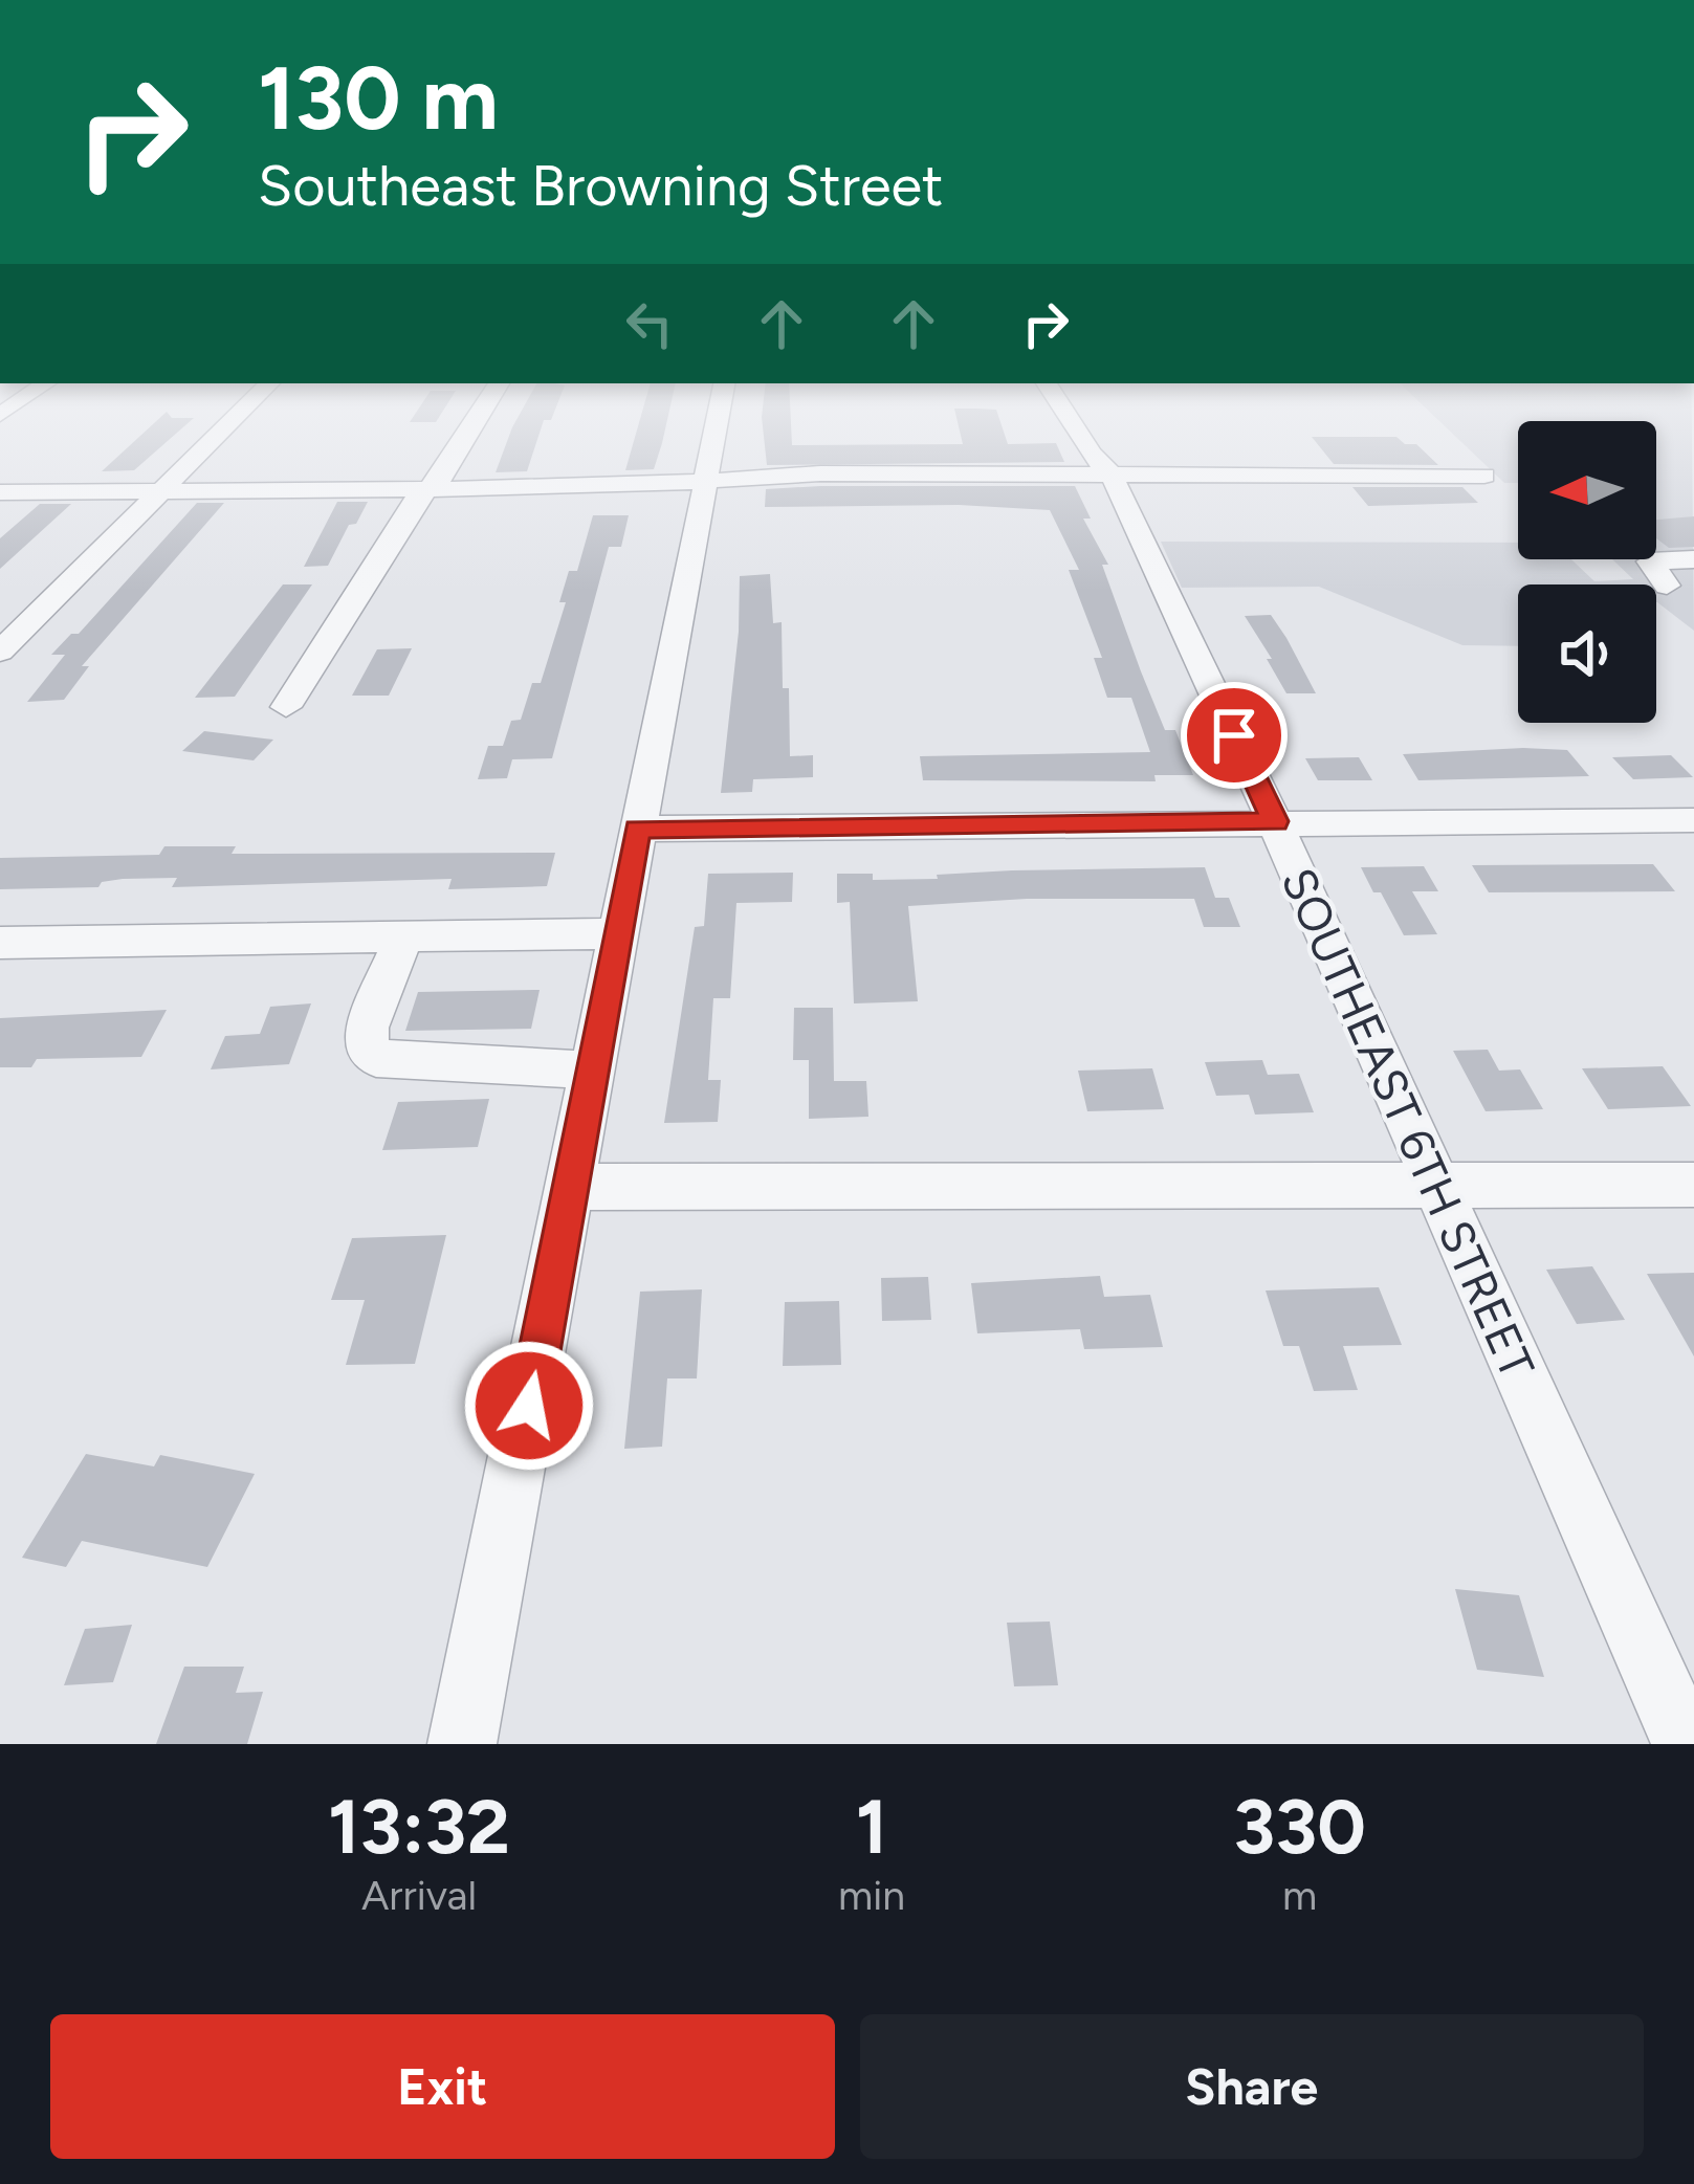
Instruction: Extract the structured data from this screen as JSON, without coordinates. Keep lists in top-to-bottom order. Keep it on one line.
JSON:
{"streets":{"street":["SOUTHEAST 6TH STREET"]},"north":"left","page":{"turn":["130 m","Southeast Browning Street"],"eta":["13:32","Arrival","1","min","330","m"],"buttons":["Exit","Share"]}}
